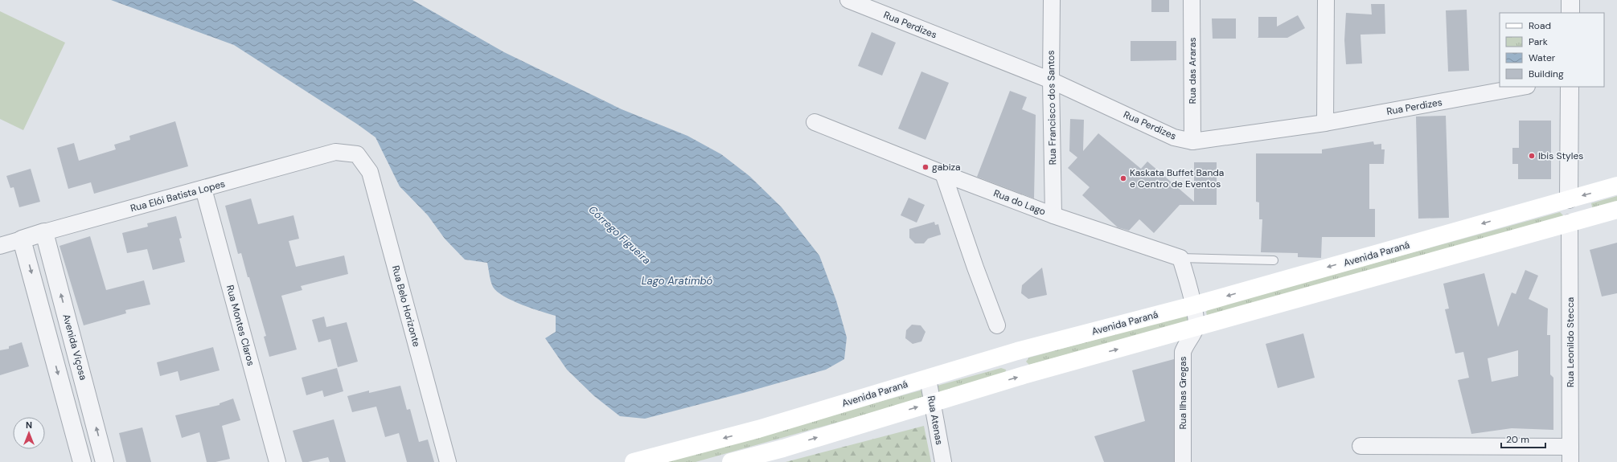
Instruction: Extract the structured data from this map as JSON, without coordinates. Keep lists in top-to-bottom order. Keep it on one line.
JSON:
{"streets":{"main road":["Avenida Paraná"],"street":["Rua Perdizes","Rua das Araras","Rua Francisco dos Santos","Rua Elói Batista Lopes","Rua do Lago","Rua Belo Horizonte","Rua Montes Claros","Rua Leonildo Stecca","Avenida Viçosa","Rua Ilhas Gregas","Rua Atenas"]},"crossings":[["Rua Perdizes","Rua das Araras"],["Rua Perdizes","Rua Francisco dos Santos"],["Rua Francisco dos Santos","Rua do Lago"],["Rua Elói Batista Lopes","Rua Belo Horizonte"],["Rua Elói Batista Lopes","Rua Montes Claros"],["Rua Elói Batista Lopes","Avenida Viçosa"],["Avenida Paraná","Rua Atenas"]],"water":["Córrego Figueira","Lago Aratimbó"],"places":["Ibis Styles","gabiza","Kaskata Buffet Banda e Centro de Eventos"],"legend":["Road","Park","Water","Building"],"scale_bar":"20 m","north":"top"}
